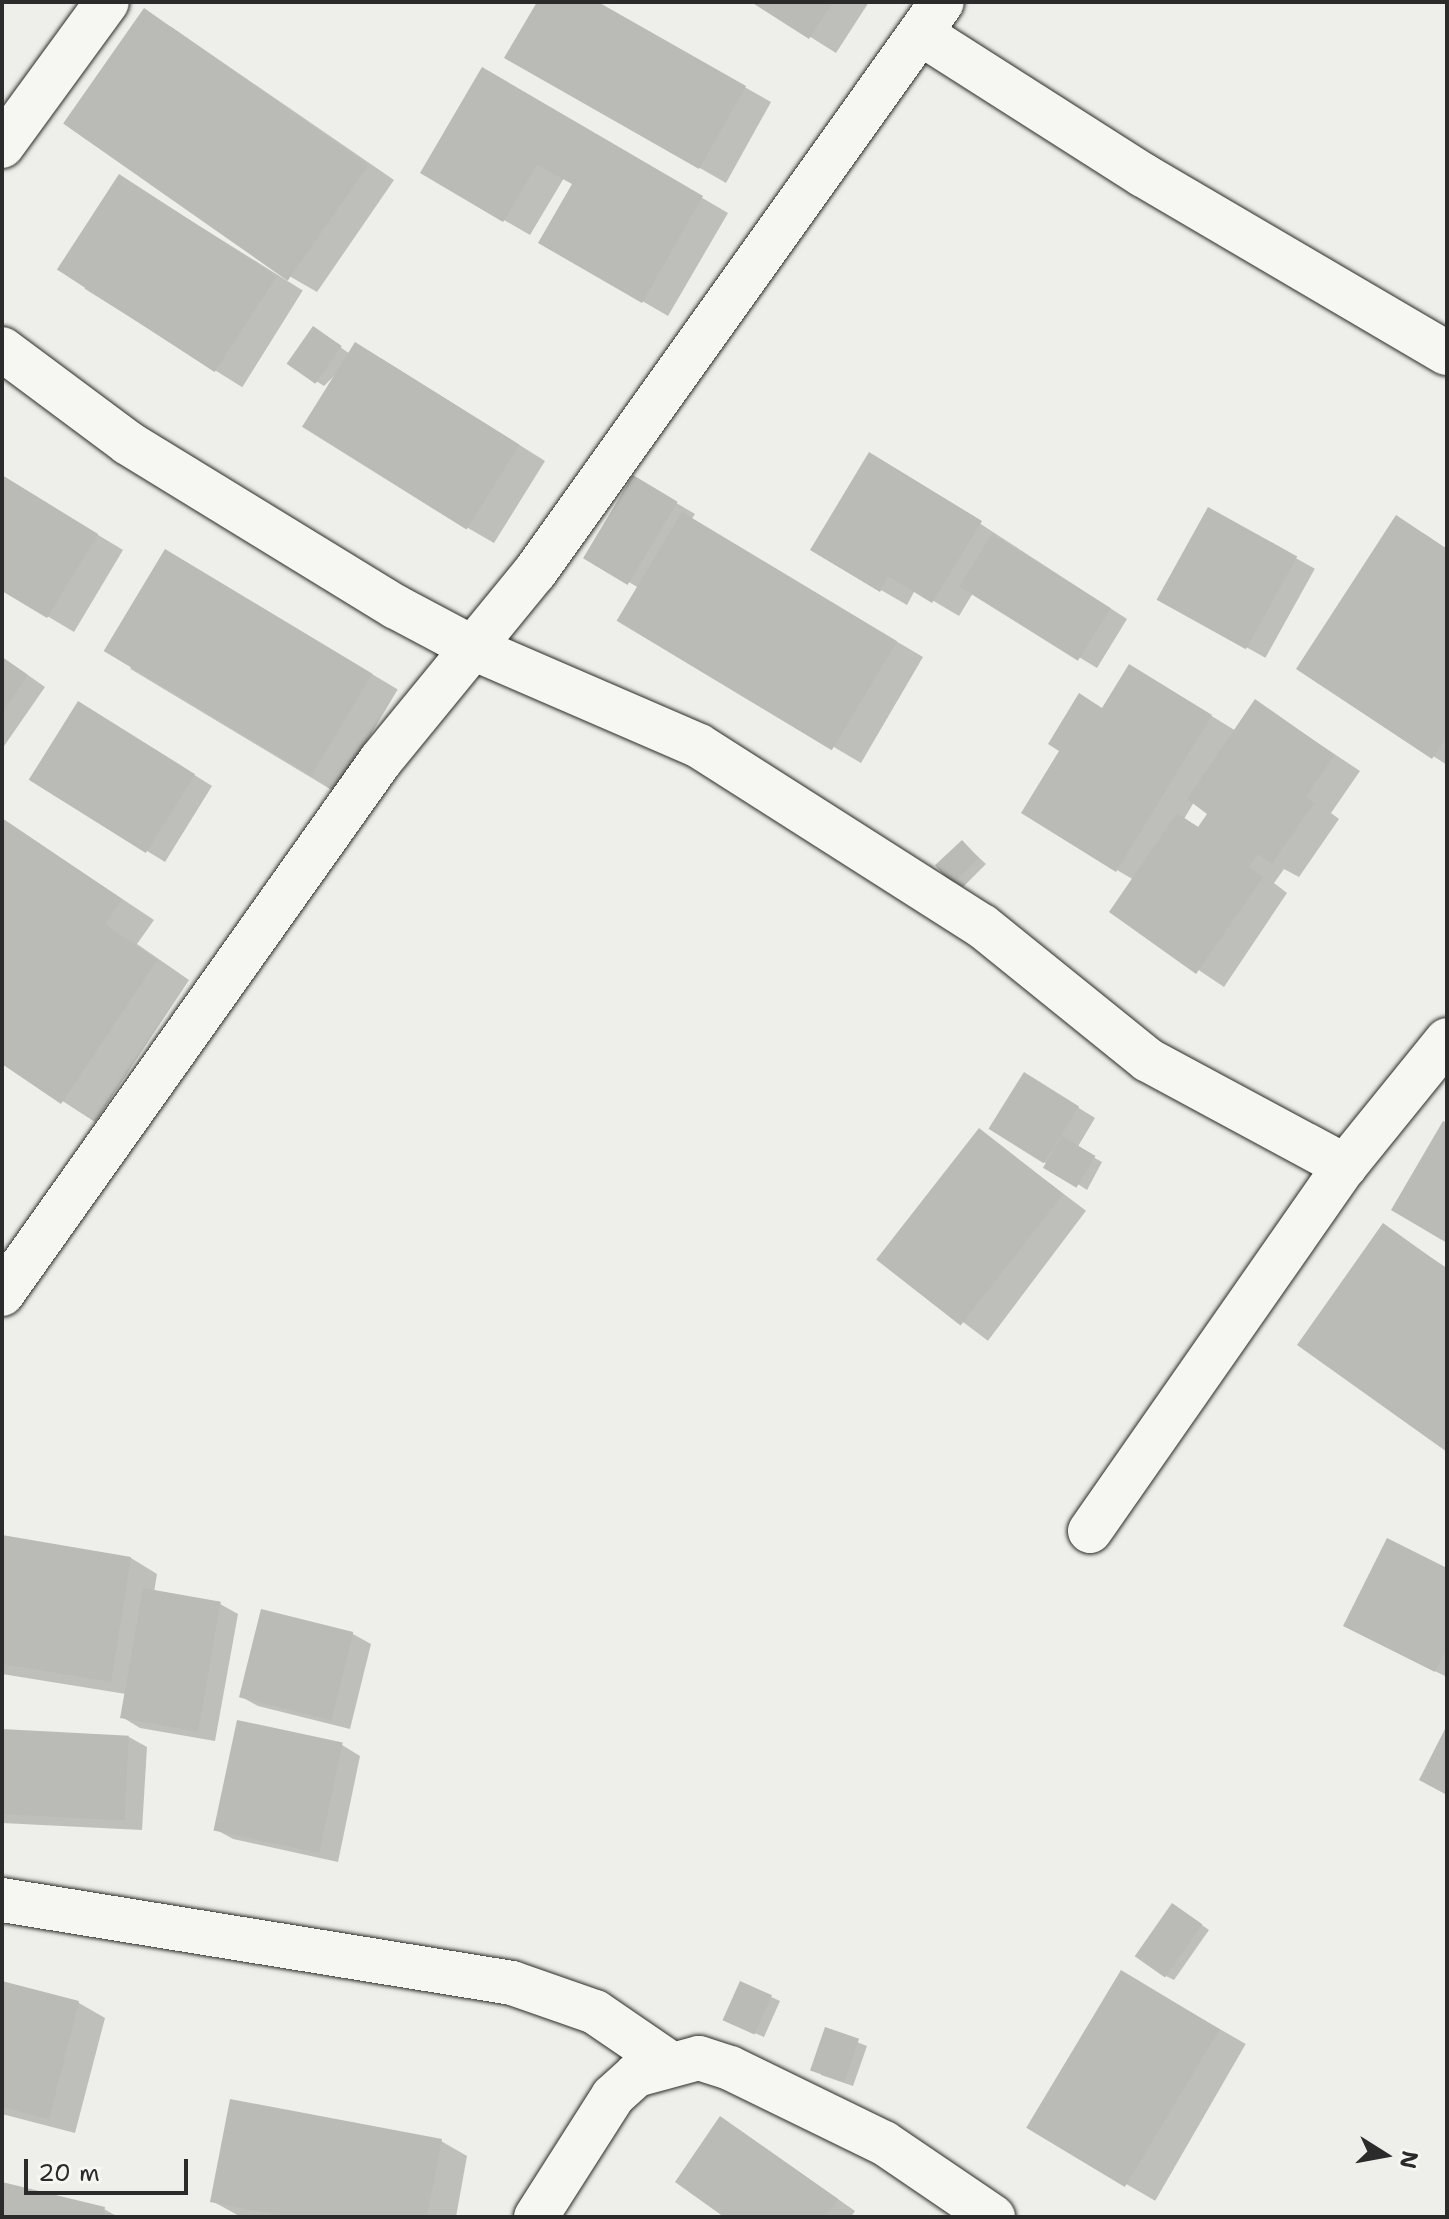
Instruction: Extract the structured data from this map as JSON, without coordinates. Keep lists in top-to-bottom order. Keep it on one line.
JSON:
{"scale_bar":"20 m","north":"right"}
